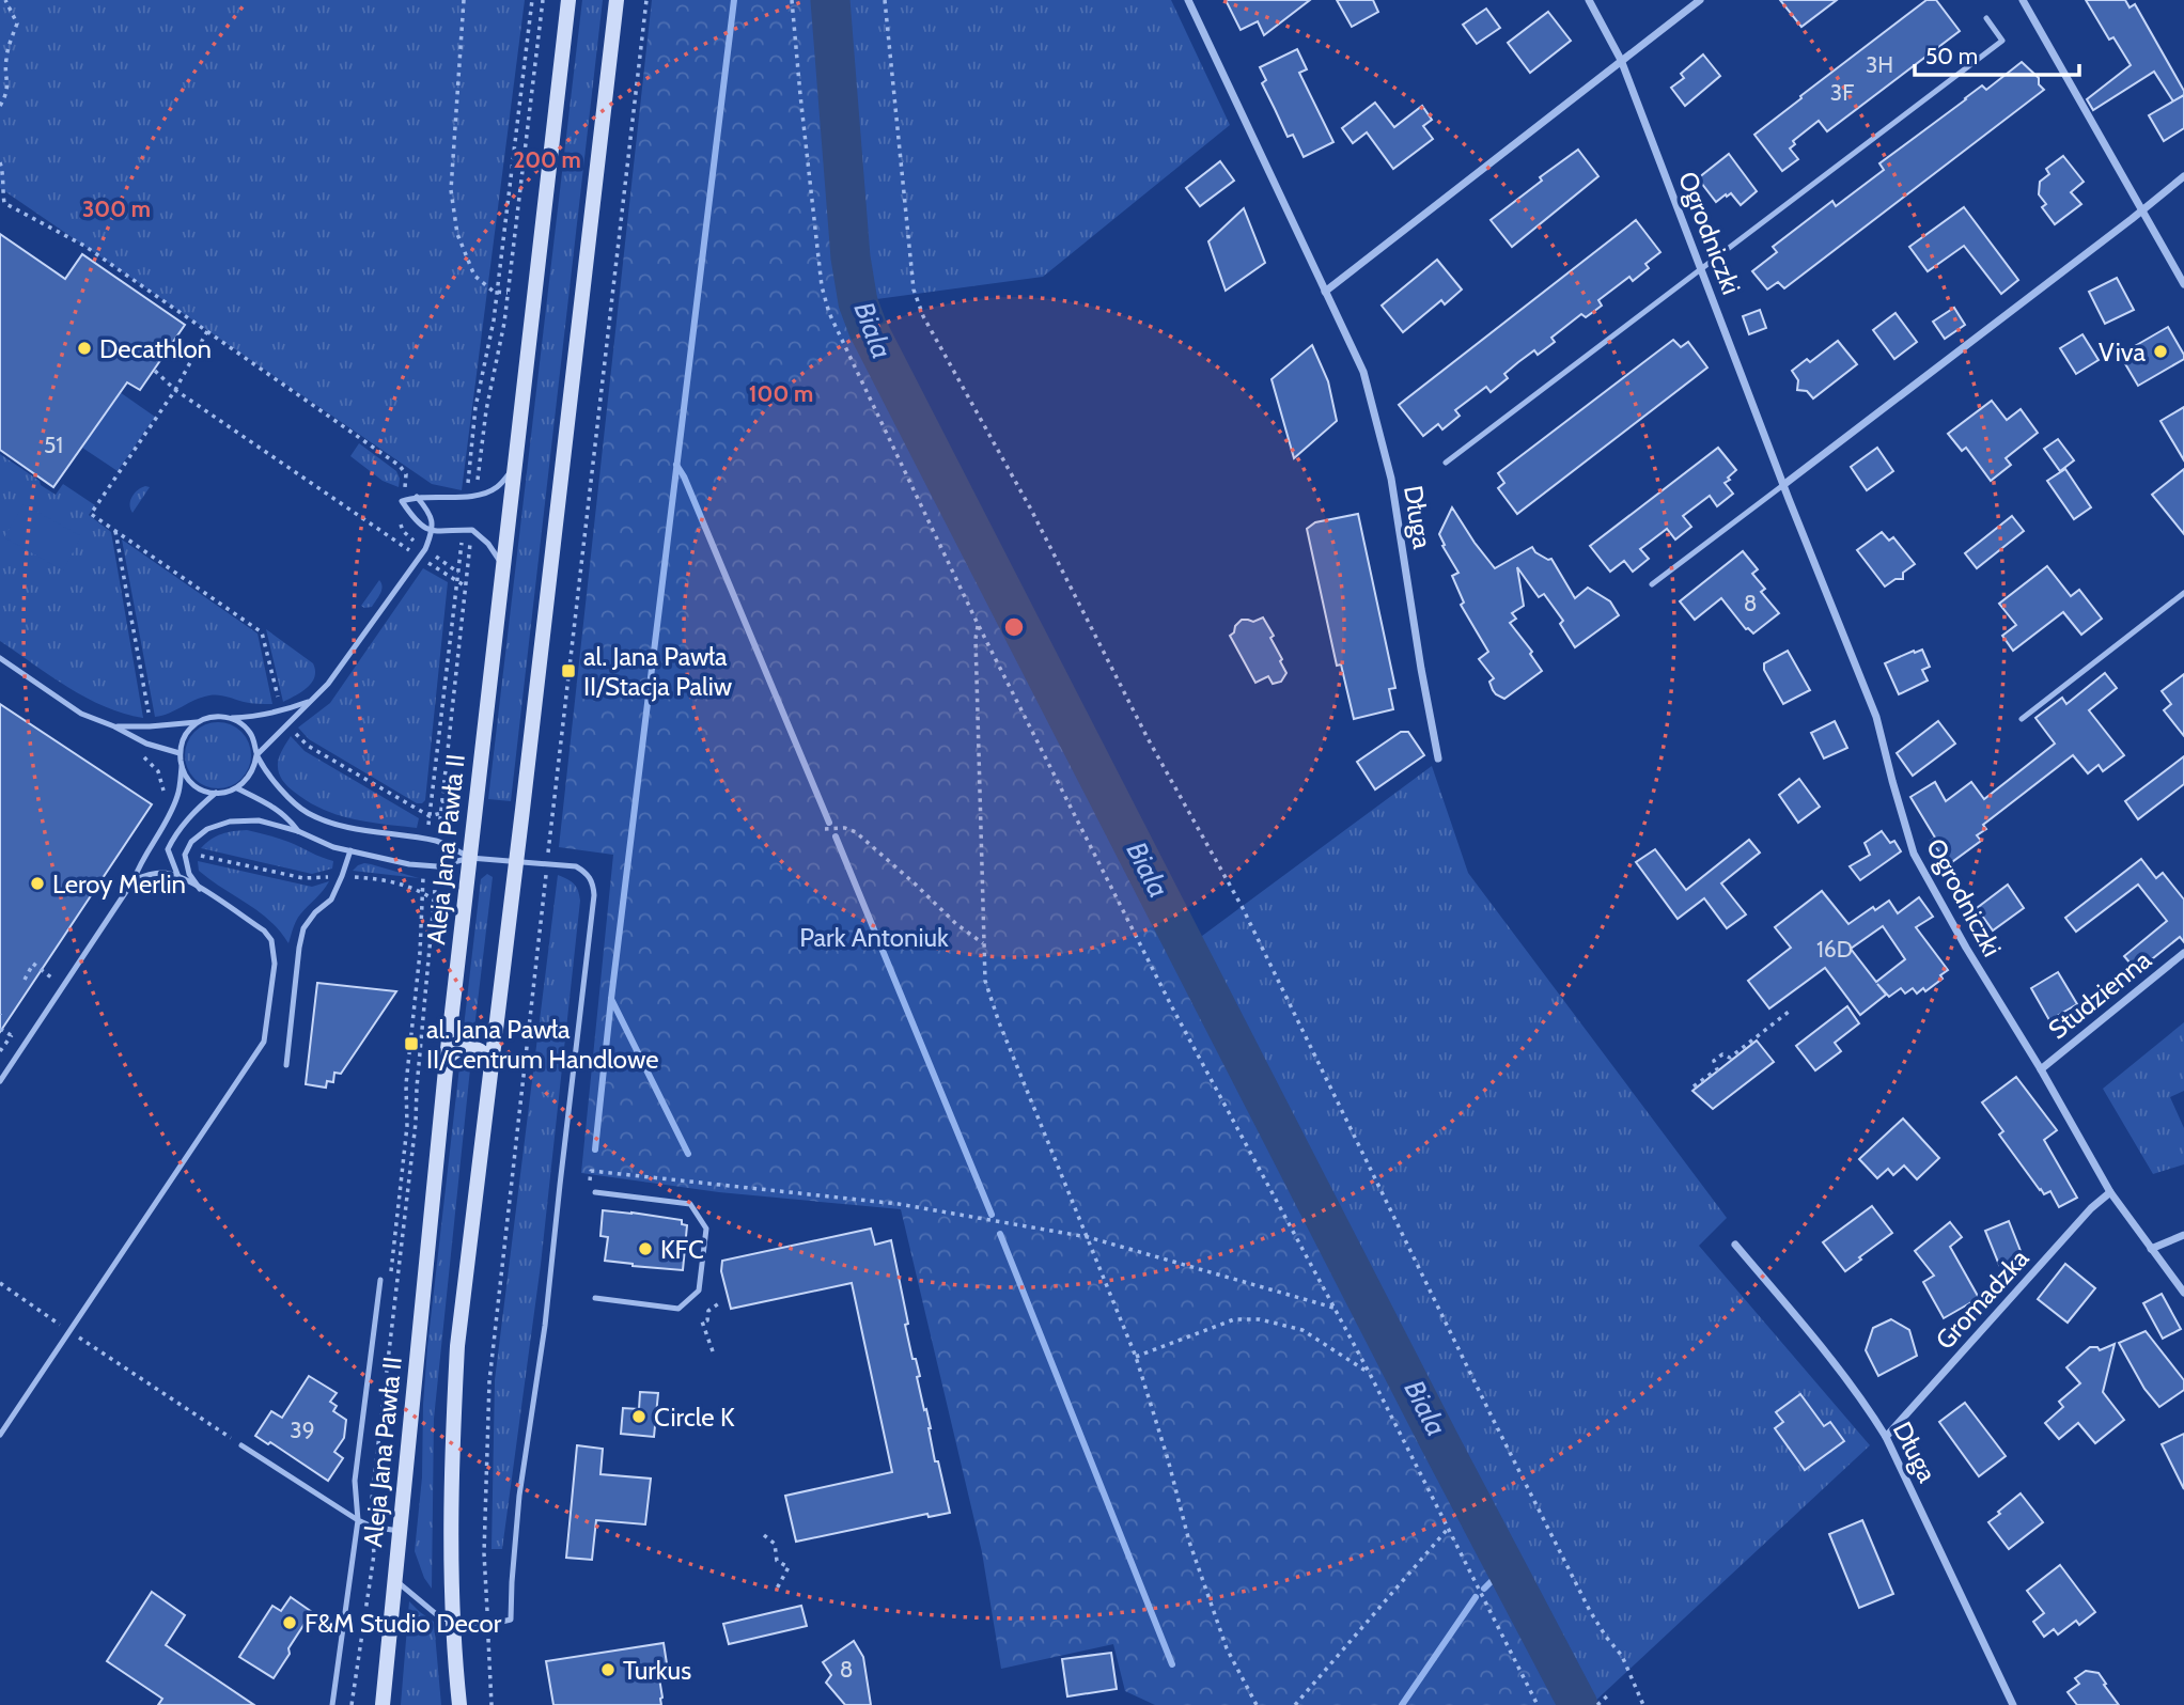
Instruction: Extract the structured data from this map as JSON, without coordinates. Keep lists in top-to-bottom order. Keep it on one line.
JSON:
{"streets":{"main road":["Aleja Jana Pawła II"],"street":["Ogrodniczki","Długa","Studzienna","Gromadzka"]},"crossings":[["Ogrodniczki","Studzienna"],["Ogrodniczki","Gromadzka"],["Długa","Gromadzka"]],"water":["Biala"],"parks":["Park Antoniuk"],"places":{"other":["Decathlon","Viva","Leroy Merlin","KFC","Circle K","F&M Studio Decor","Turkus"],"transit":["al. Jana Pawła II/Stacja Paliw","al. Jana Pawła II/Centrum Handlowe"]},"house_numbers":["3H","3F","51","8","16D","39","8"],"scale_bar":"50 m","rings":["200 m","300 m","100 m"]}
